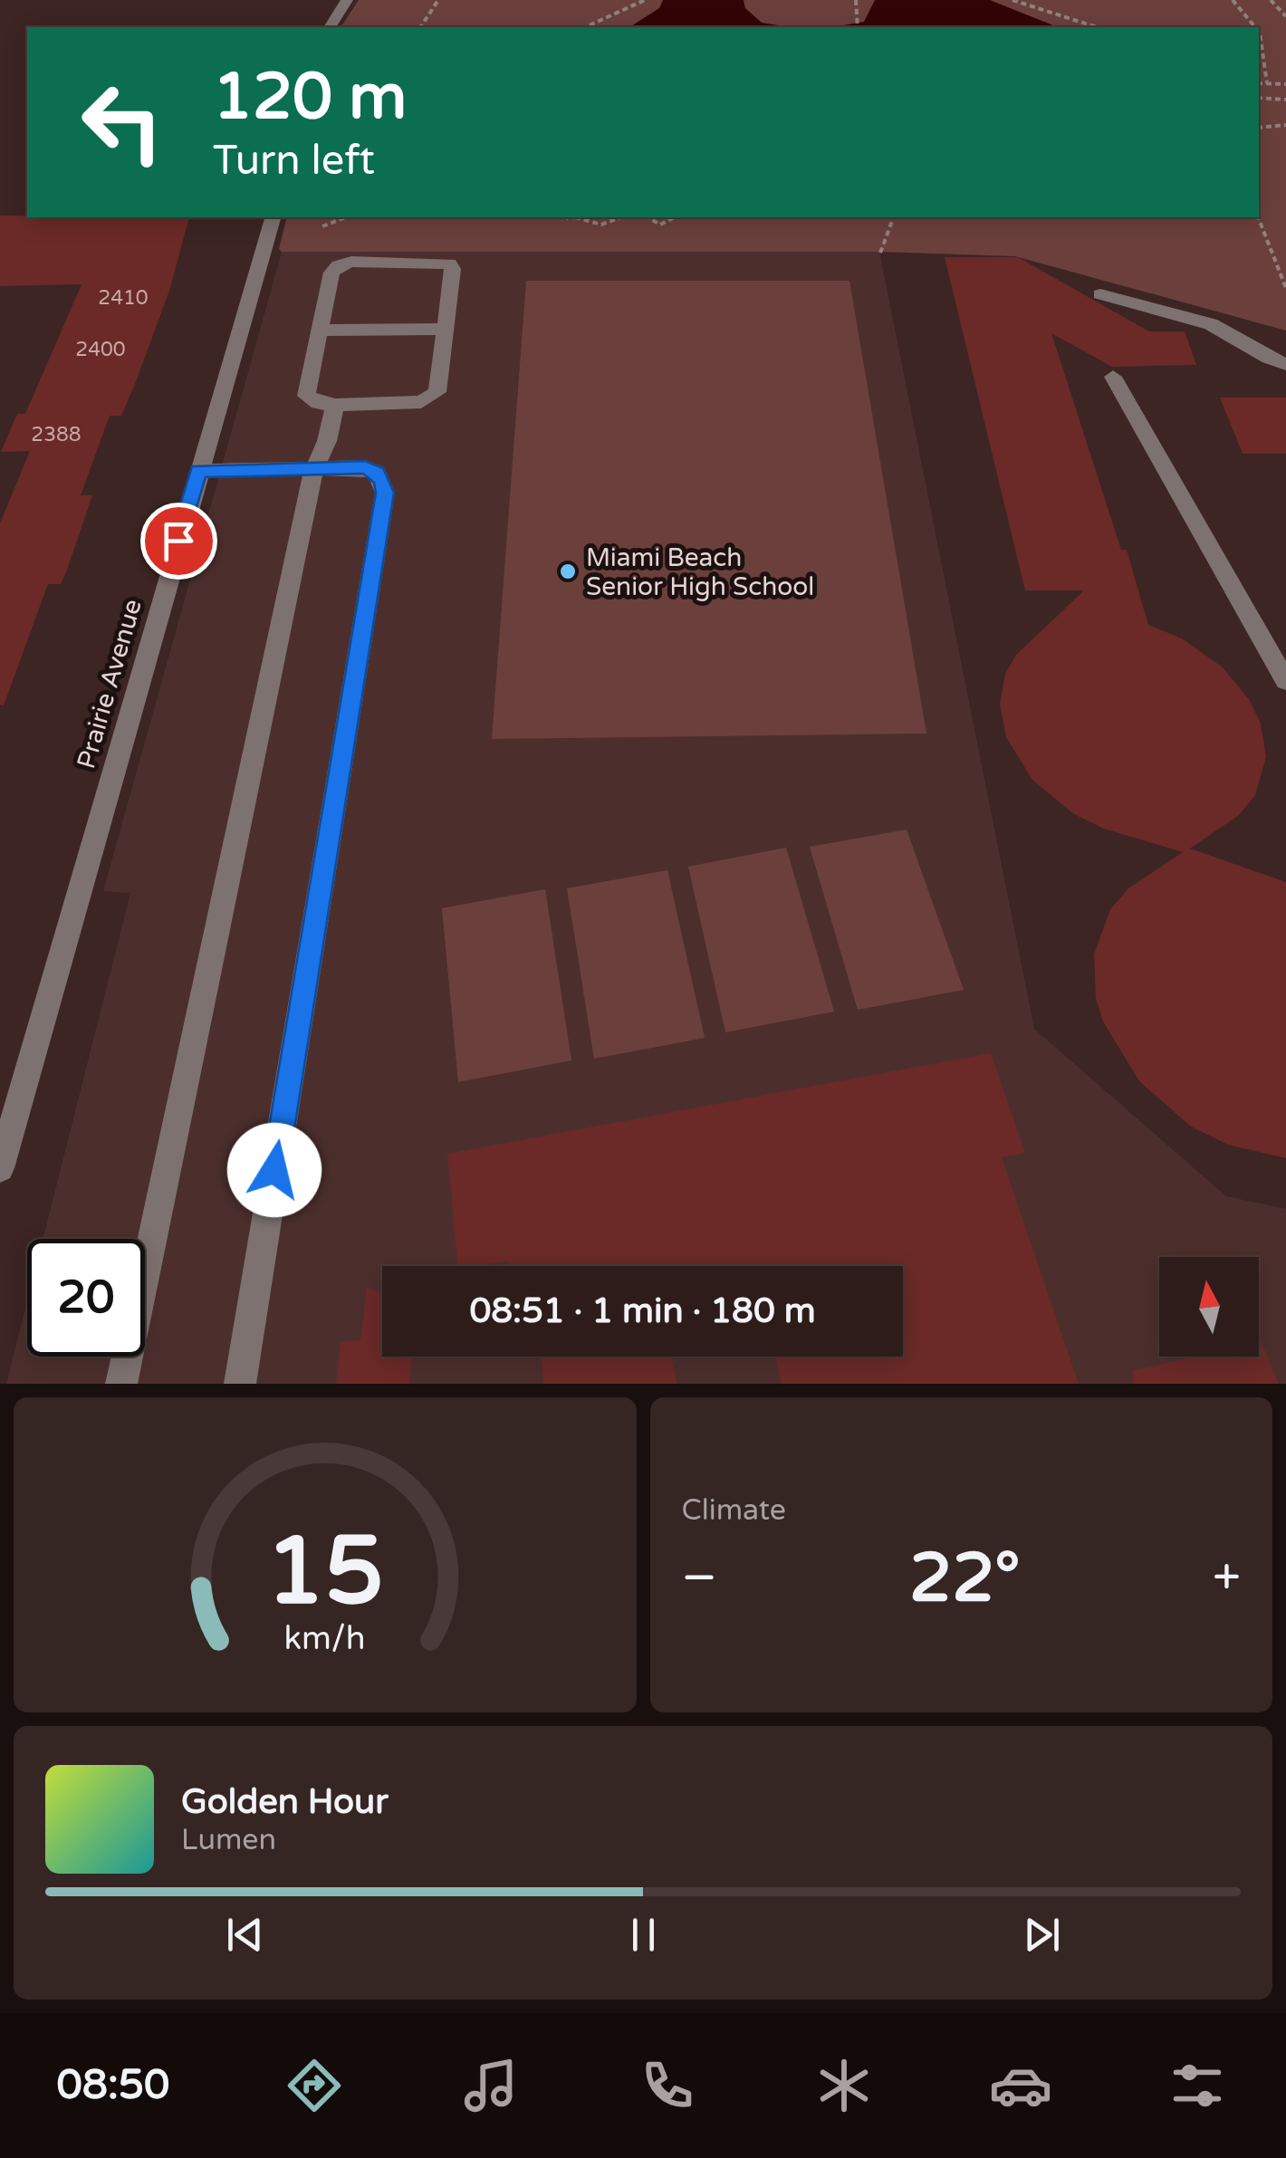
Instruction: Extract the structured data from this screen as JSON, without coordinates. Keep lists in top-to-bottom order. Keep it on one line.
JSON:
{"streets":{"street":["Prairie Avenue"]},"places":["Miami Beach Senior High School"],"house_numbers":["2410","2400","2388"],"north":"top","page":{"turn":["120 m","Turn left"],"limit":"20","trip":"08:51 · 1 min · 180 m","tile":"Climate","heat":["−","22°","+"],"song":["Golden Hour","Lumen"],"tabs":"08:50","gauge":["15","km/h"]}}
